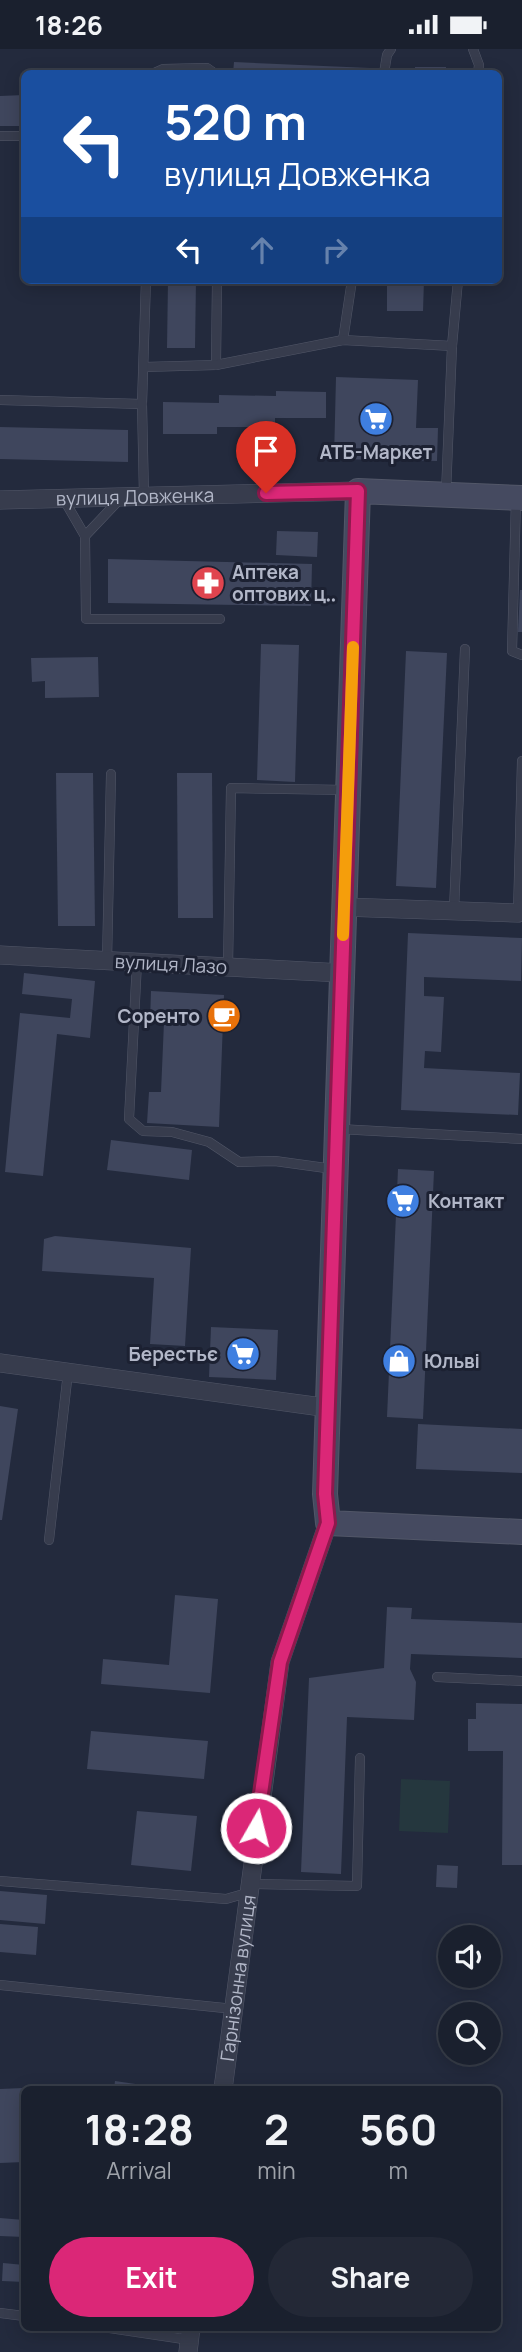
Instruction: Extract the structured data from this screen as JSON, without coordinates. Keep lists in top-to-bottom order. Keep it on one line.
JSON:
{"streets":{"street":["вулиця Довженка","вулиця Лазо","Гарнізонна вулиця"]},"crossings":[["вулиця Довженка","Гарнізонна вулиця"],["вулиця Лазо","Гарнізонна вулиця"]],"places":{"supermarket":["АТБ-Маркет","Контакт","Берестьє"],"pharmacy":["Аптека оптових ц‥"],"cafe":["Соренто"],"shop":["Юльві"]},"page":{"status":"18:26","turn":["520 m","вулиця Довженка"],"eta":["18:28","Arrival","2","min","560","m"],"buttons":["Exit","Share"]}}
